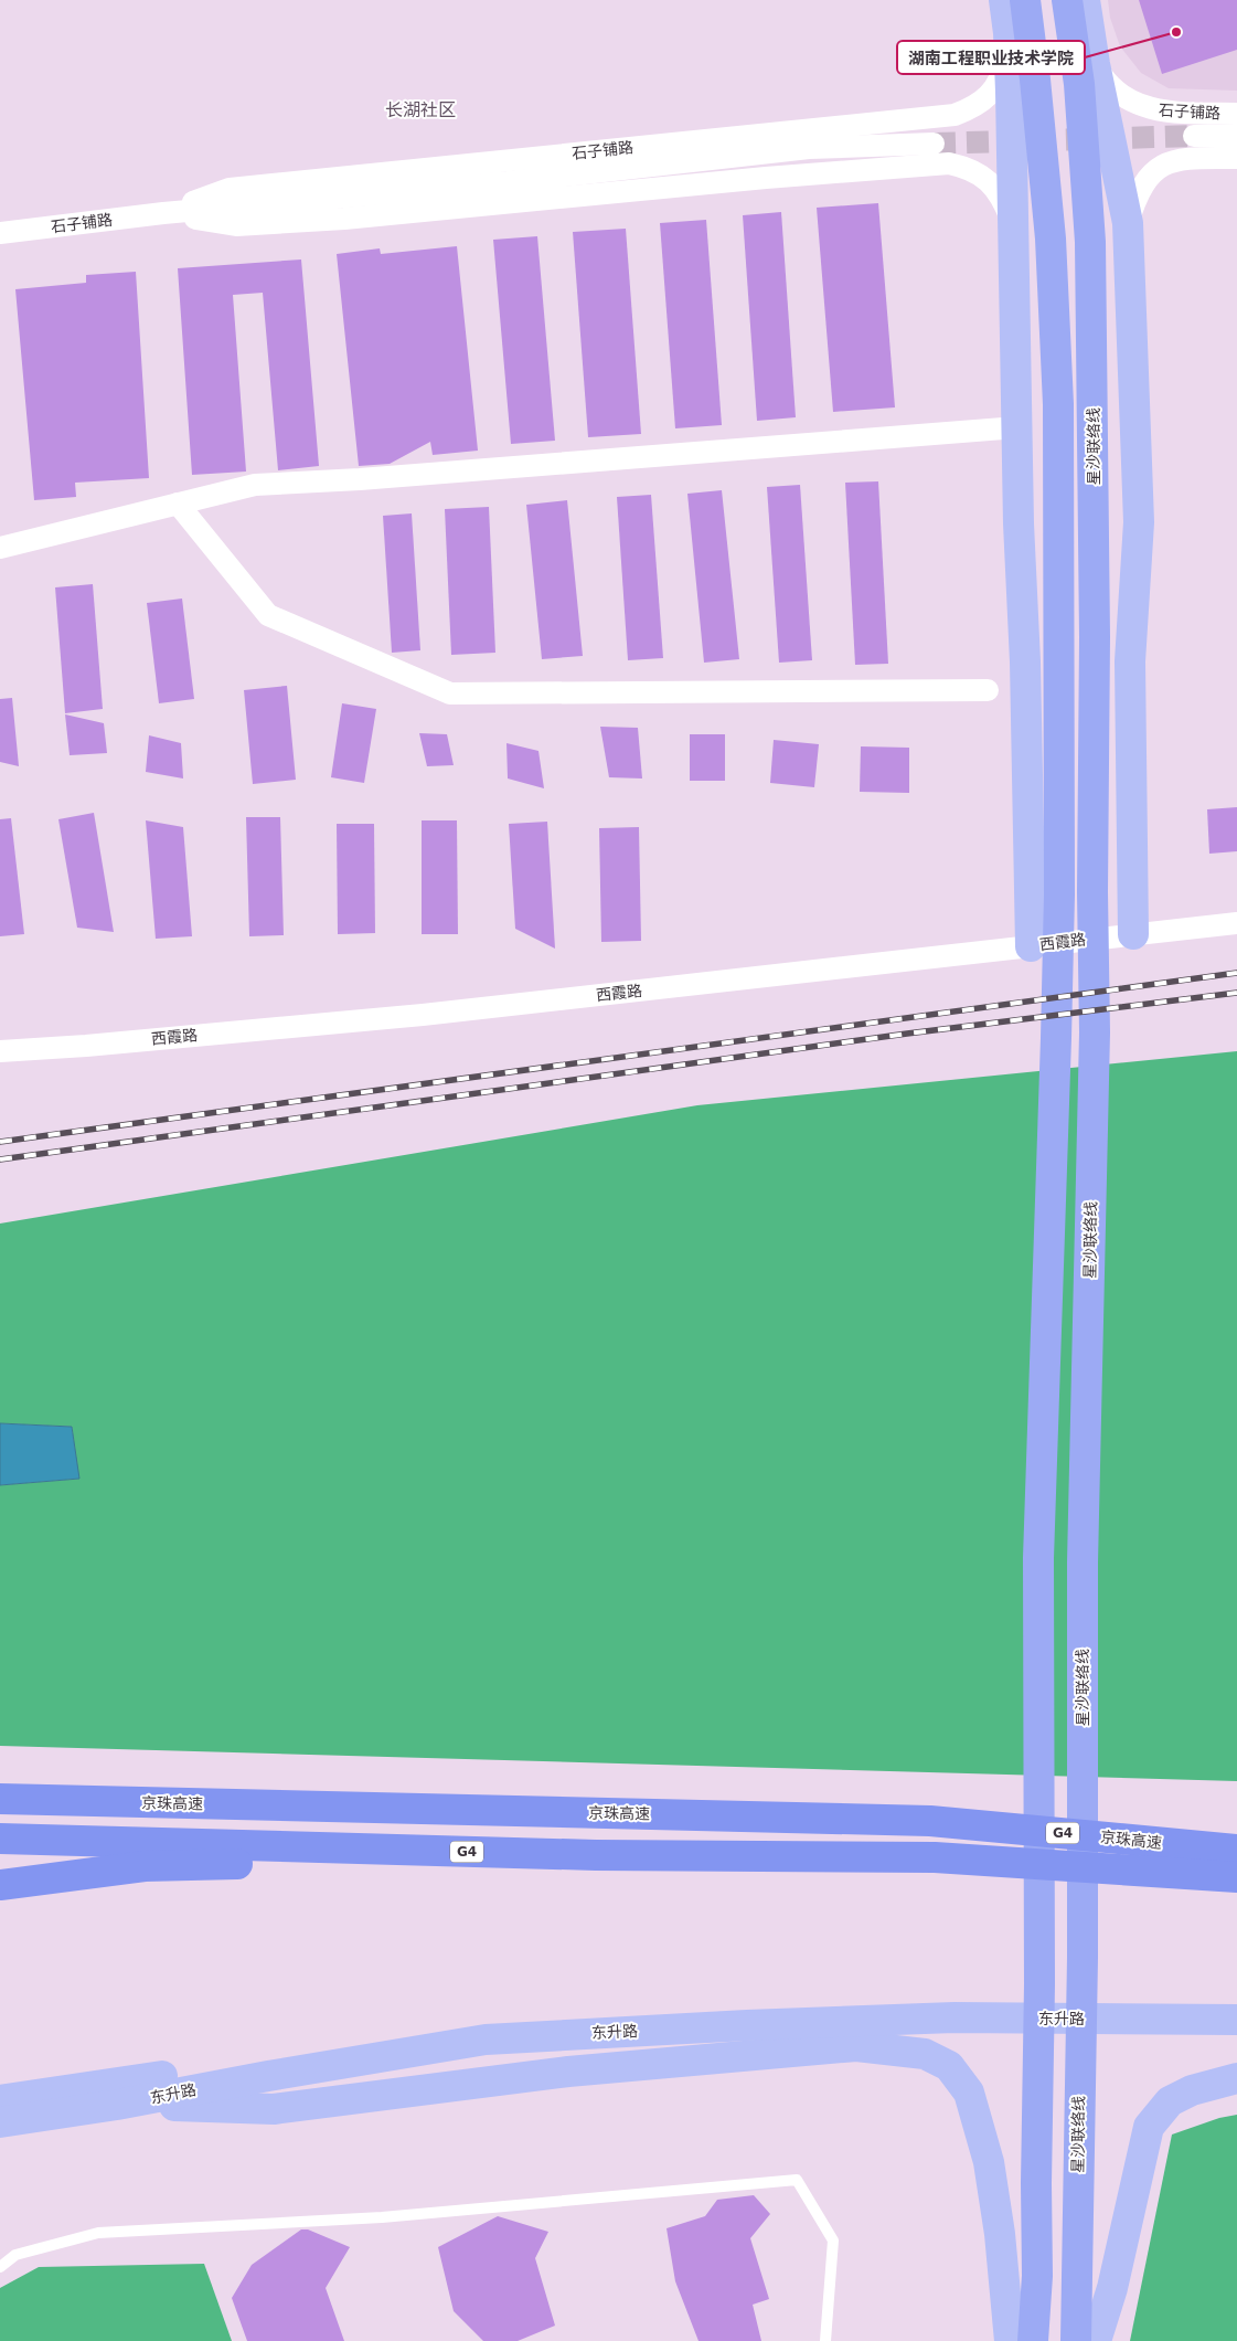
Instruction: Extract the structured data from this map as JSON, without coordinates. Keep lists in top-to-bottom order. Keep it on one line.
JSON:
{"streets":{"highway":["星沙联络线","京珠高速","G4"],"main road":["东升路"],"street":["石子铺路","西霞路"]},"districts":["长湖社区"],"places":["湖南工程职业技术学院"]}
